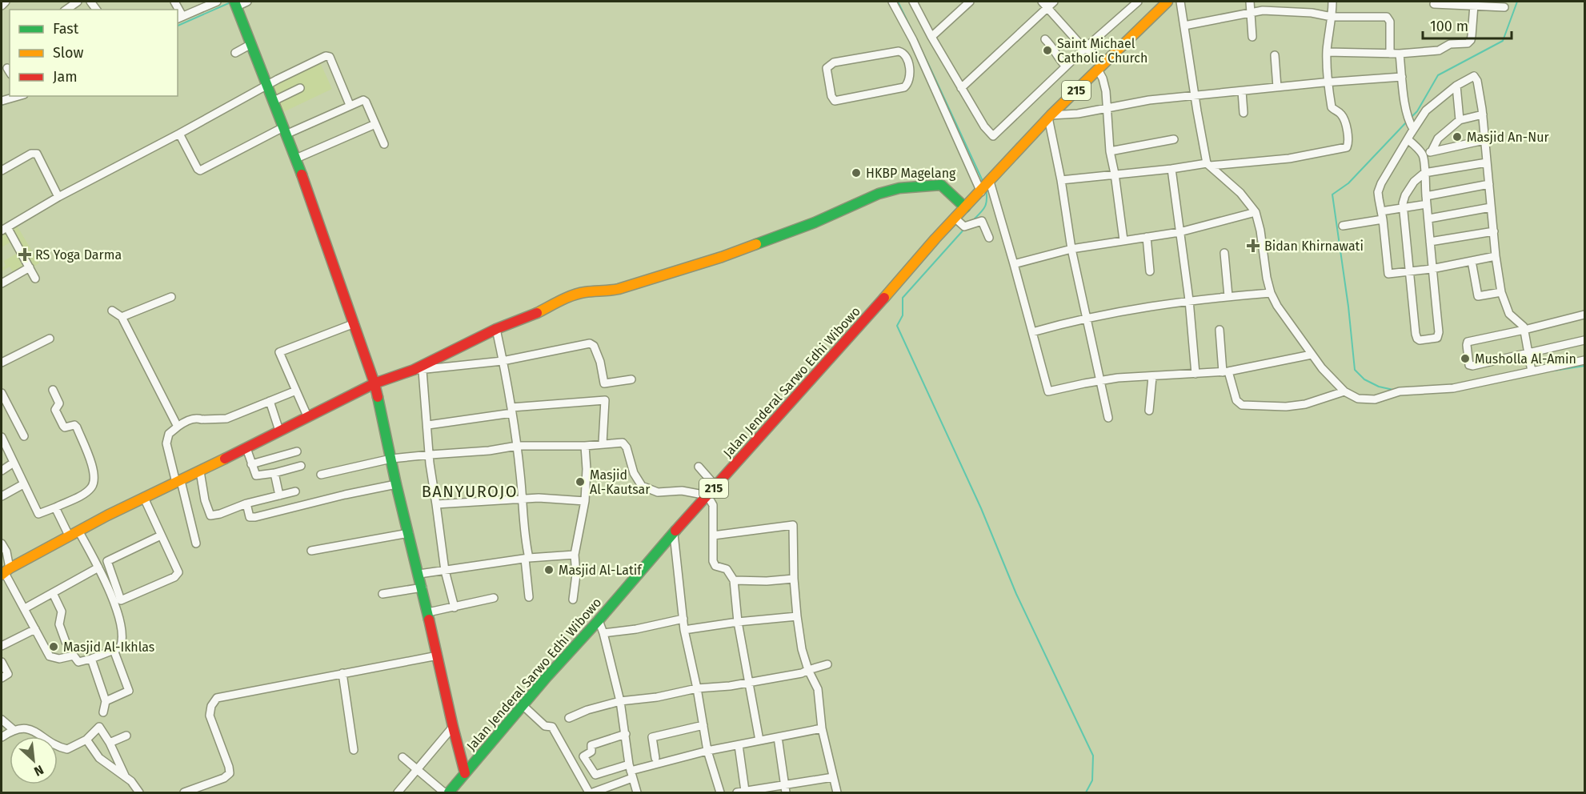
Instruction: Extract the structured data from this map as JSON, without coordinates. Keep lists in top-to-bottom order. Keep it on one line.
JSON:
{"streets":{"street":["215","Jalan Jenderal Sarwo Edhi Wibowo"]},"districts":["BANYUROJO"],"places":{"other":["Saint Michael Catholic Church","Masjid An-Nur","HKBP Magelang","Musholla Al-Amin","Masjid Al-Kautsar","Masjid Al-Latif","Masjid Al-Ikhlas"],"health":["Bidan Khirnawati","RS Yoga Darma"]},"legend":["Fast","Slow","Jam"],"scale_bar":"100 m","north":"bottom right"}
